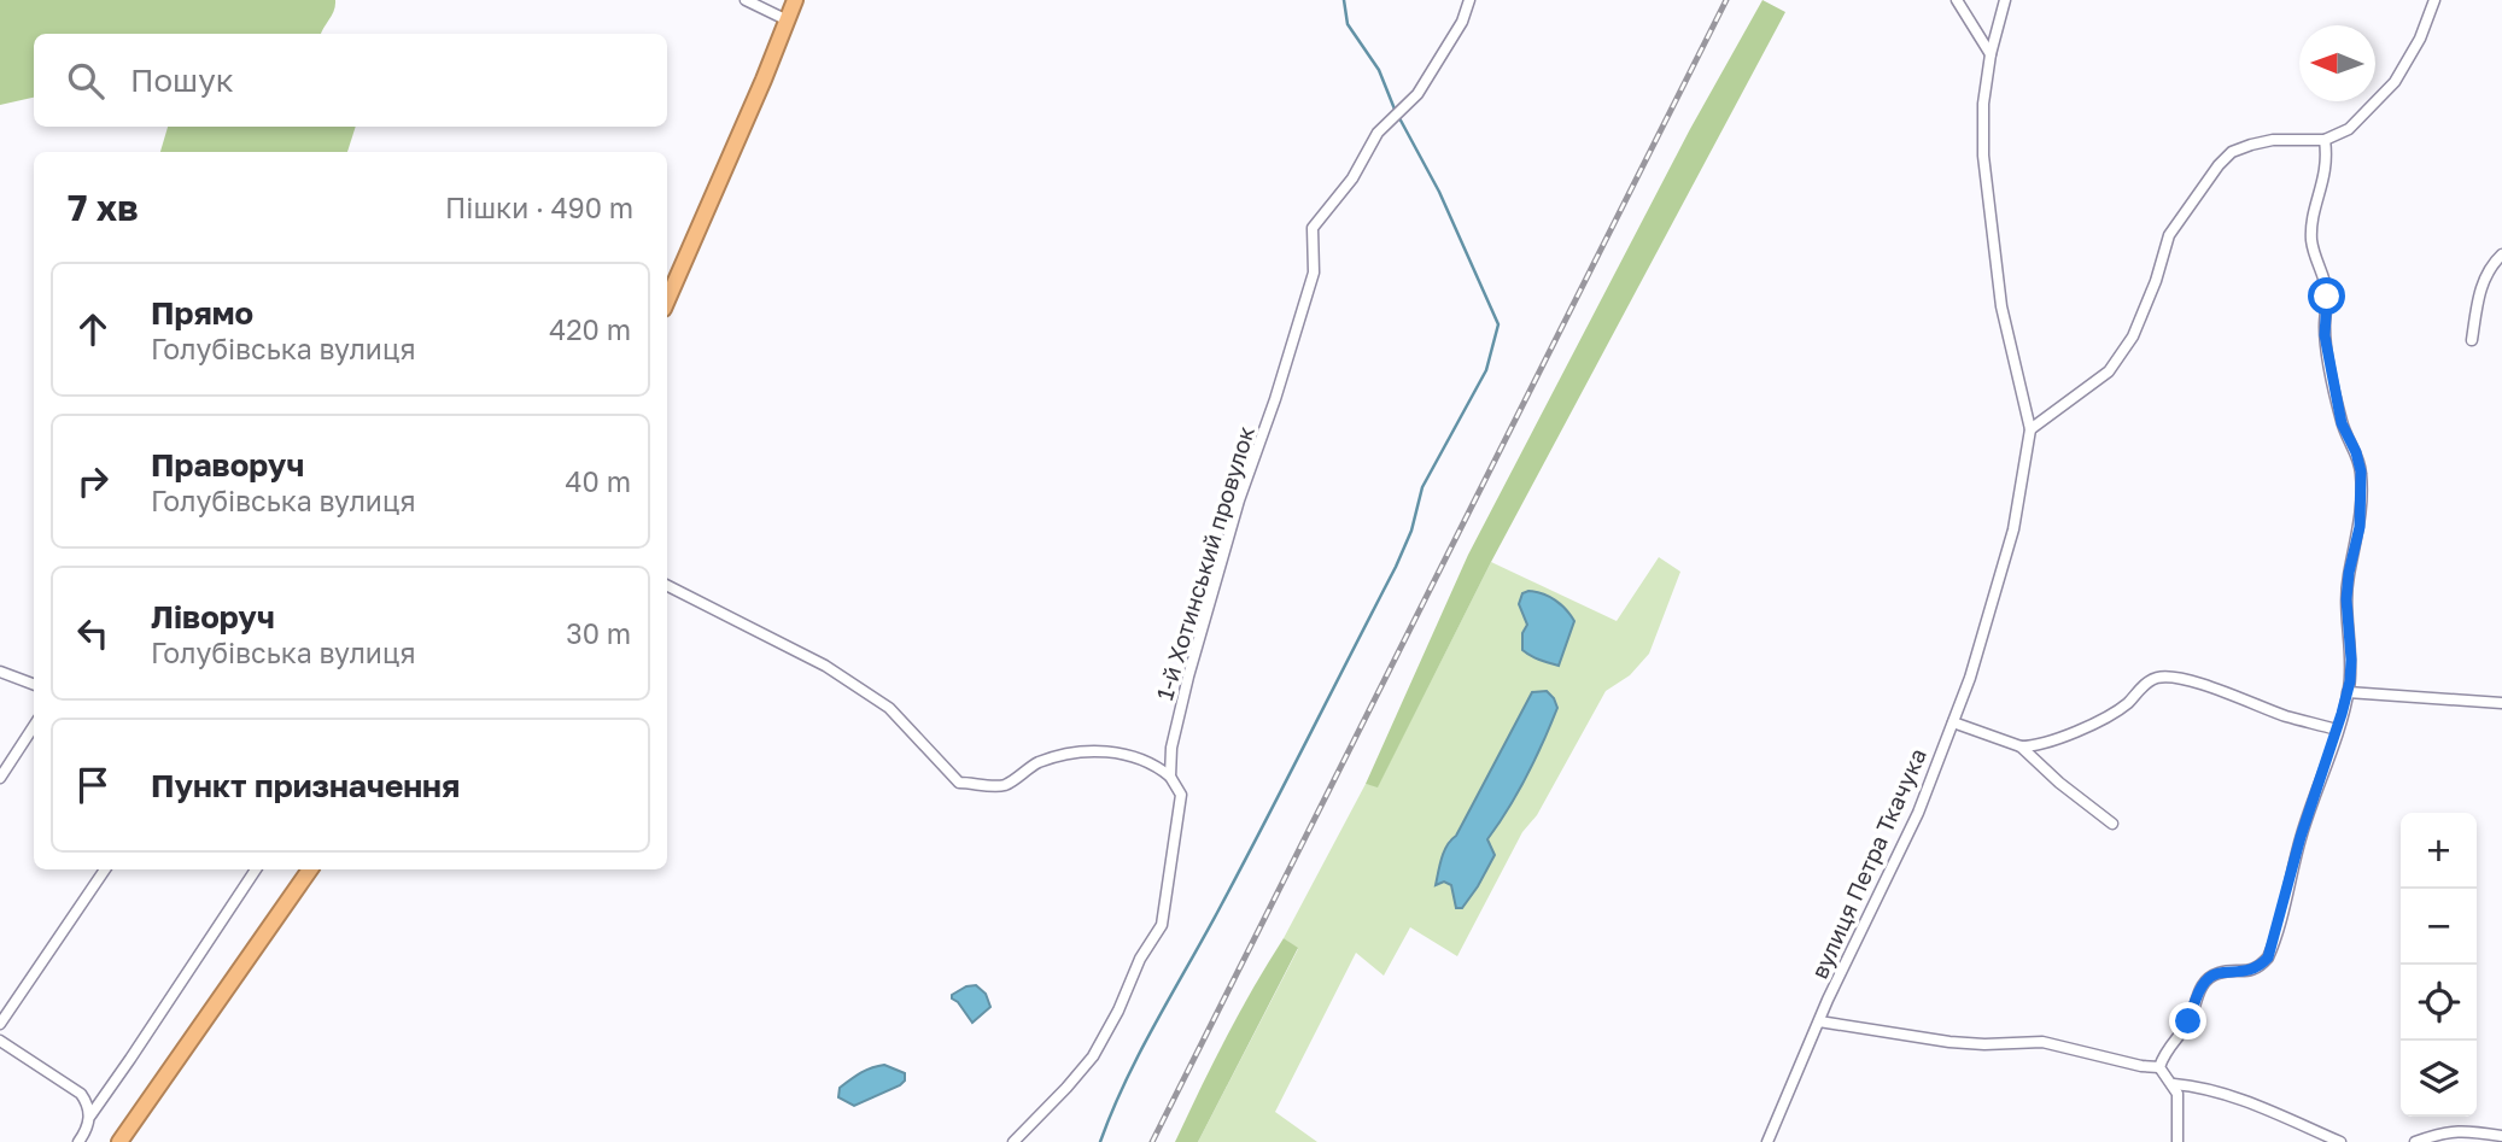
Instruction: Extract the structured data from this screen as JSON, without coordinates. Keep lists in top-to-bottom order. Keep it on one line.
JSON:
{"streets":{"street":["1-й Хотинський провулок","вулиця Петра Ткачука"]},"north":"left","page":{"search":"Пошук","heading":["7 хв","Пішки · 490 m"],"list":[["Прямо","Голубівська вулиця","420 m"],["Праворуч","Голубівська вулиця","40 m"],["Ліворуч","Голубівська вулиця","30 m"],"Пункт призначення"],"map_buttons":["+","−"]}}
